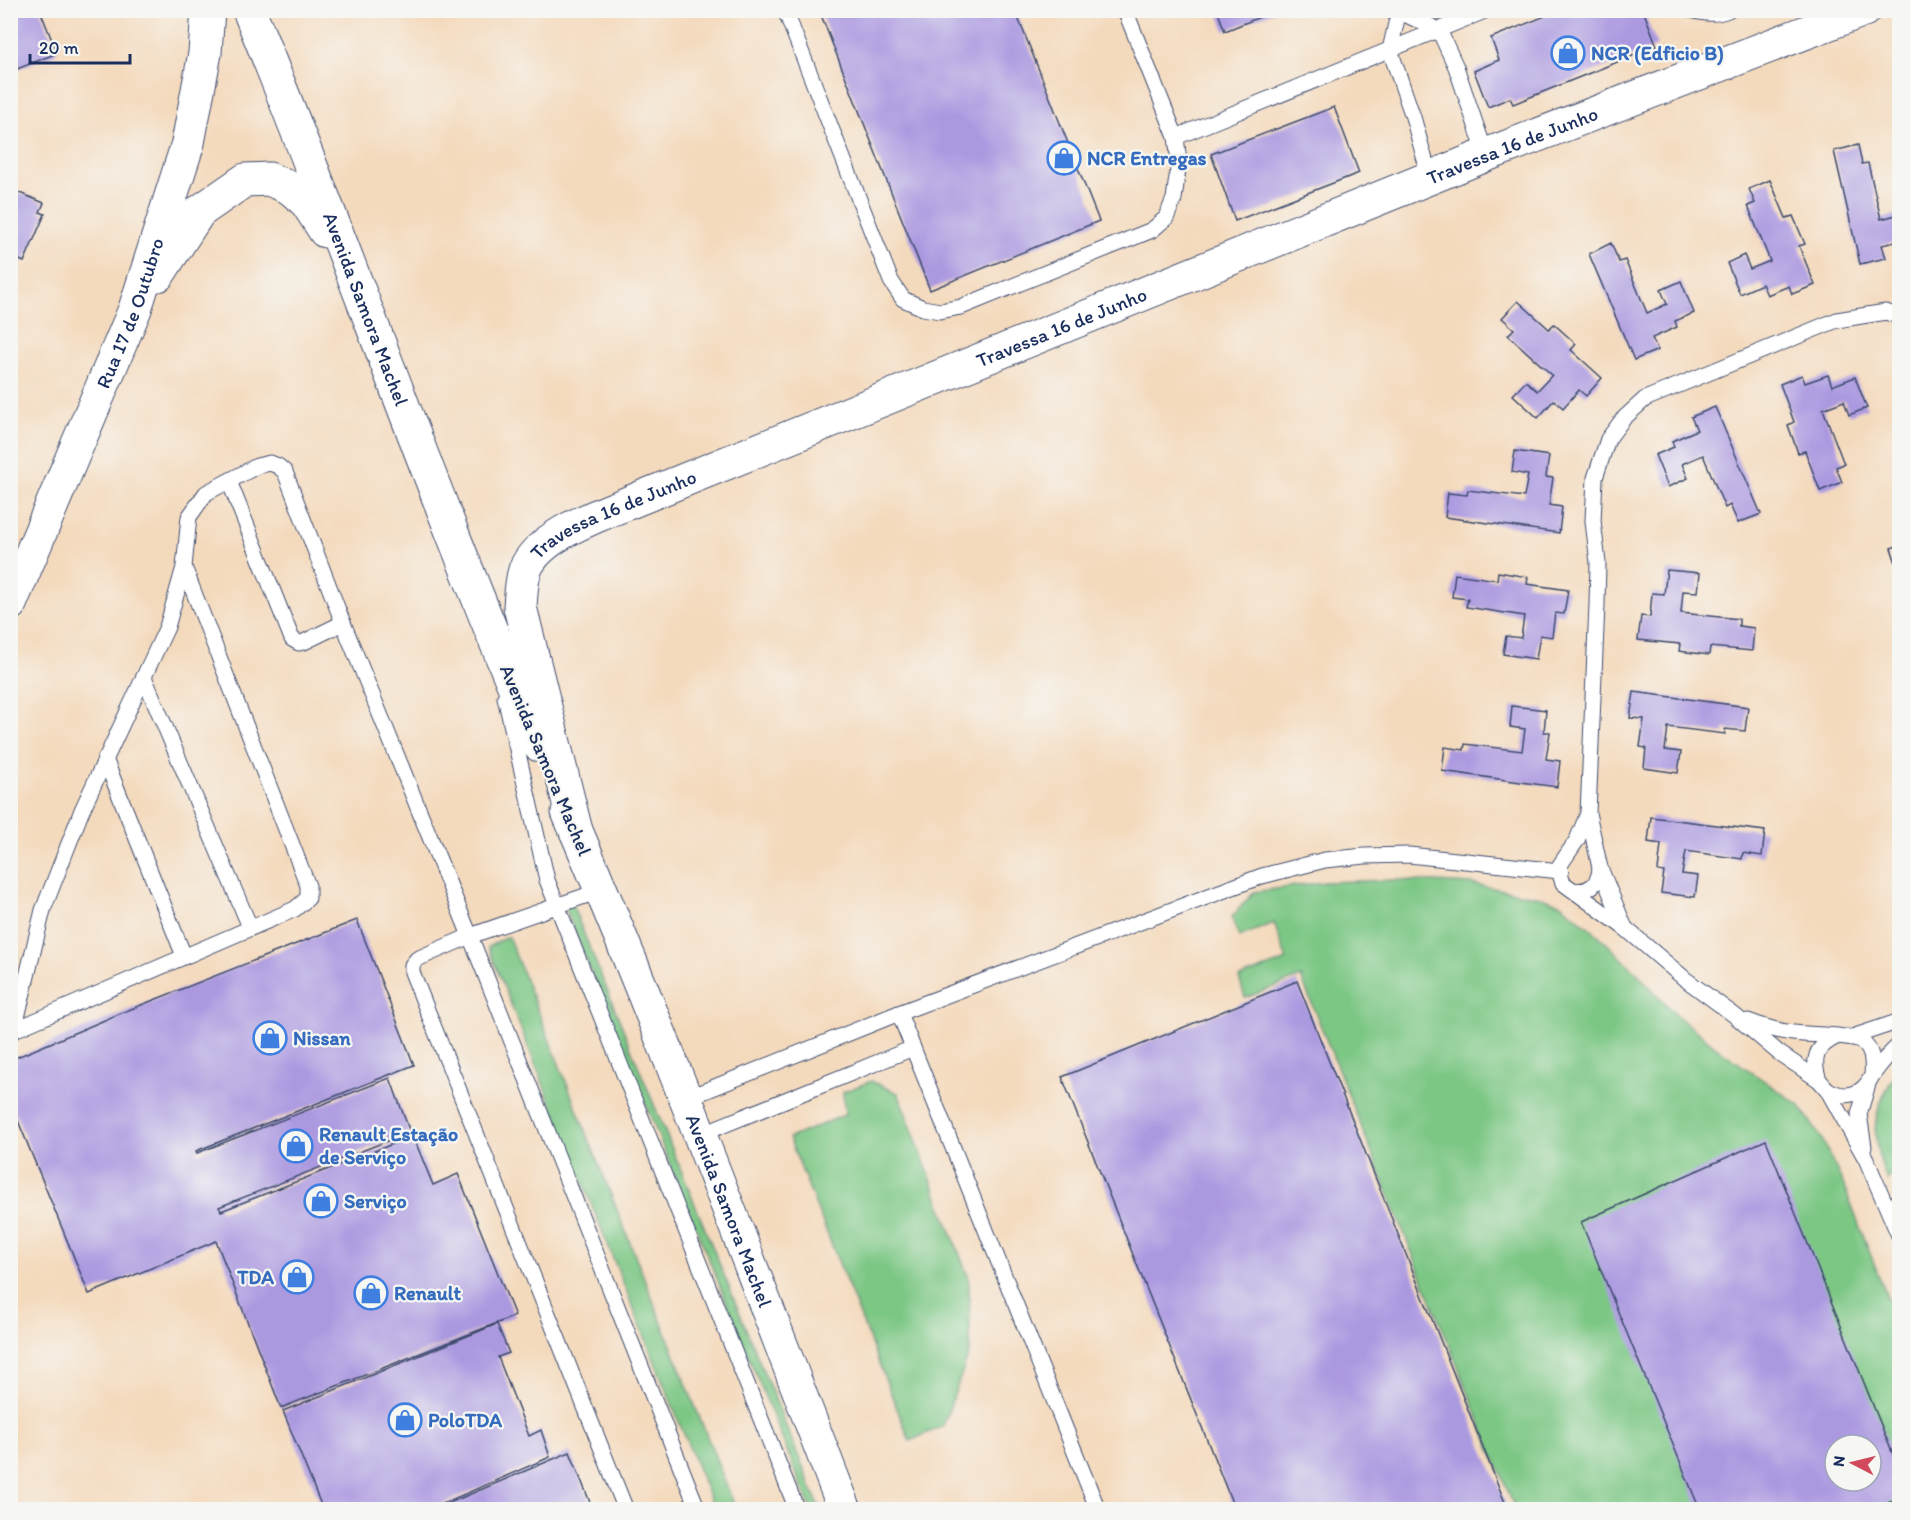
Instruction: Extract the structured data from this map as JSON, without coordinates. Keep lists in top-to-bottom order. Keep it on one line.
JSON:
{"streets":{"main road":["Travessa 16 de Junho","Avenida Samora Machel","Rua 17 de Outubro"]},"crossings":[["Travessa 16 de Junho","Avenida Samora Machel"]],"places":{"shop":["NCR (Edficio B)","NCR Entregas","Nissan","Renault Estação de Serviço","Serviço","TDA","Renault","PoloTDA"]},"scale_bar":"20 m","north":"left"}
